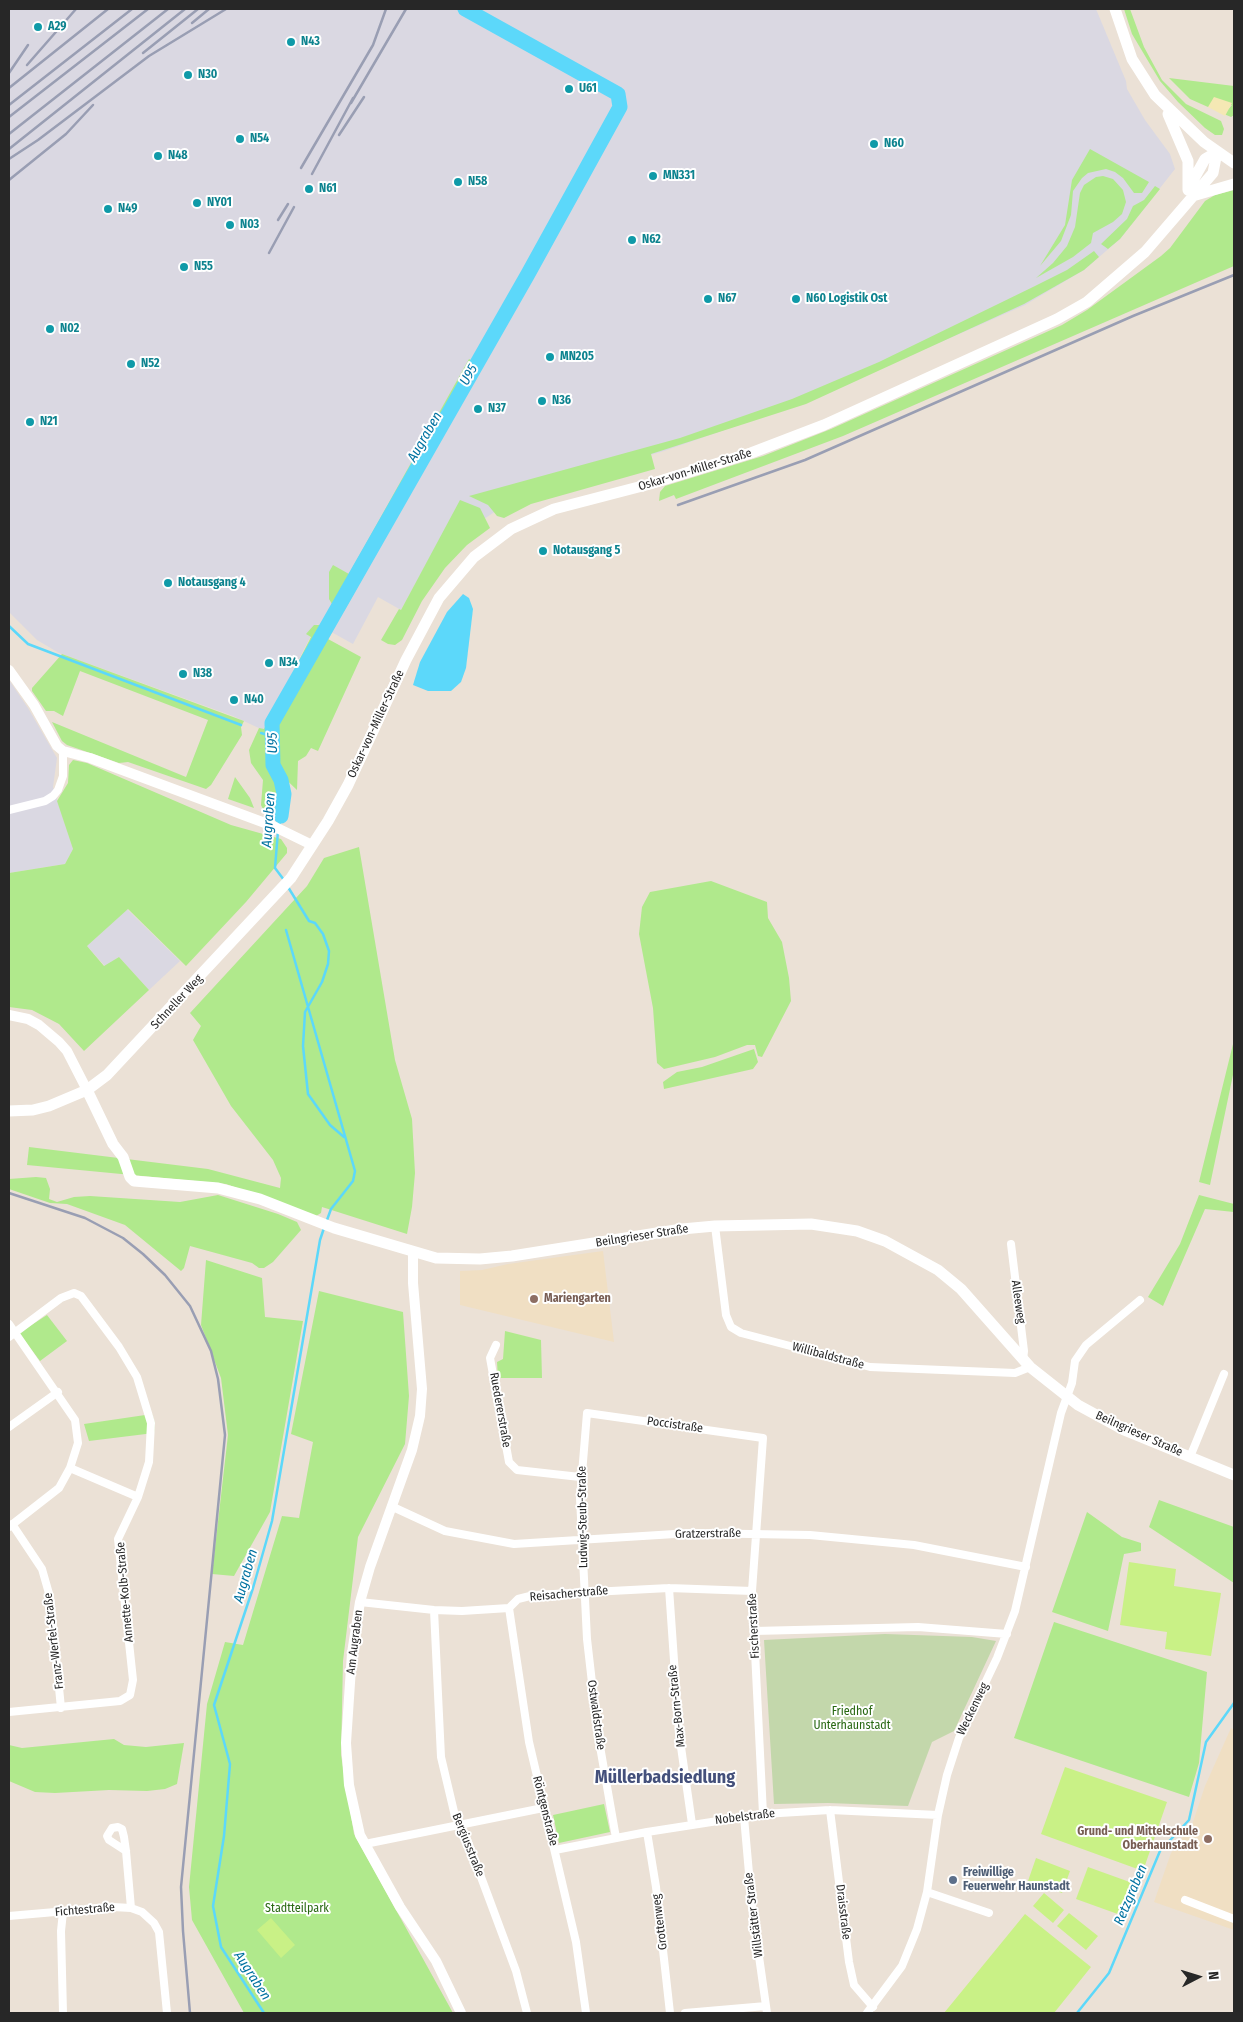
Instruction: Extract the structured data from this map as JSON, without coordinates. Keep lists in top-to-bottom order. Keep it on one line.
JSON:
{"streets":{"main road":["Oskar-von-Miller-Straße","Schneller Weg","Beilngrieser Straße"],"street":["Alleeweg","Willibaldstraße","Ruedererstraße","Poccistraße","Ludwig-Steub-Straße","Gratzerstraße","Annette-Kolb-Straße","Reisacherstraße","Fischerstraße","Franz-Werfel-Straße","Am Augraben","Max-Born-Straße","Weckenweg","Ostwaldstraße","Röntgenstraße","Nobelstraße","Bergiusstraße","Fichtestraße","Draisstraße","Willstätter Straße","Grottenweg"]},"crossings":[["Oskar-von-Miller-Straße","Schneller Weg"],["Schneller Weg","Beilngrieser Straße"],["Beilngrieser Straße","Alleeweg"],["Beilngrieser Straße","Willibaldstraße"],["Beilngrieser Straße","Am Augraben"],["Beilngrieser Straße","Weckenweg"],["Alleeweg","Willibaldstraße"],["Ruedererstraße","Ludwig-Steub-Straße"],["Poccistraße","Ludwig-Steub-Straße"],["Poccistraße","Fischerstraße"],["Ludwig-Steub-Straße","Gratzerstraße"],["Ludwig-Steub-Straße","Reisacherstraße"],["Ludwig-Steub-Straße","Ostwaldstraße"],["Gratzerstraße","Fischerstraße"],["Gratzerstraße","Am Augraben"],["Gratzerstraße","Weckenweg"],["Annette-Kolb-Straße","Franz-Werfel-Straße"],["Reisacherstraße","Fischerstraße"],["Reisacherstraße","Am Augraben"],["Reisacherstraße","Max-Born-Straße"],["Reisacherstraße","Ostwaldstraße"],["Reisacherstraße","Röntgenstraße"],["Reisacherstraße","Bergiusstraße"],["Fischerstraße","Nobelstraße"],["Max-Born-Straße","Nobelstraße"],["Weckenweg","Nobelstraße"],["Weckenweg","Draisstraße"],["Ostwaldstraße","Nobelstraße"],["Röntgenstraße","Nobelstraße"],["Nobelstraße","Draisstraße"],["Nobelstraße","Willstätter Straße"],["Nobelstraße","Grottenweg"]],"districts":["Müllerbadsiedlung"],"water":["U95","Augraben","Retzgraben"],"parks":["Friedhof Unterhaunstadt","Stadtteilpark"],"places":["A29","N43","N30","U61","N54","N60","N48","MN331","N58","N61","NY01","N49","N03","N62","N55","N67","N60 Logistik Ost","N02","MN205","N52","N36","N37","N21","Notausgang 5","Notausgang 4","N34","N38","N40","Mariengarten","Grund- und Mittelschule Oberhaunstadt","Freiwillige Feuerwehr Haunstadt"],"north":"right"}
